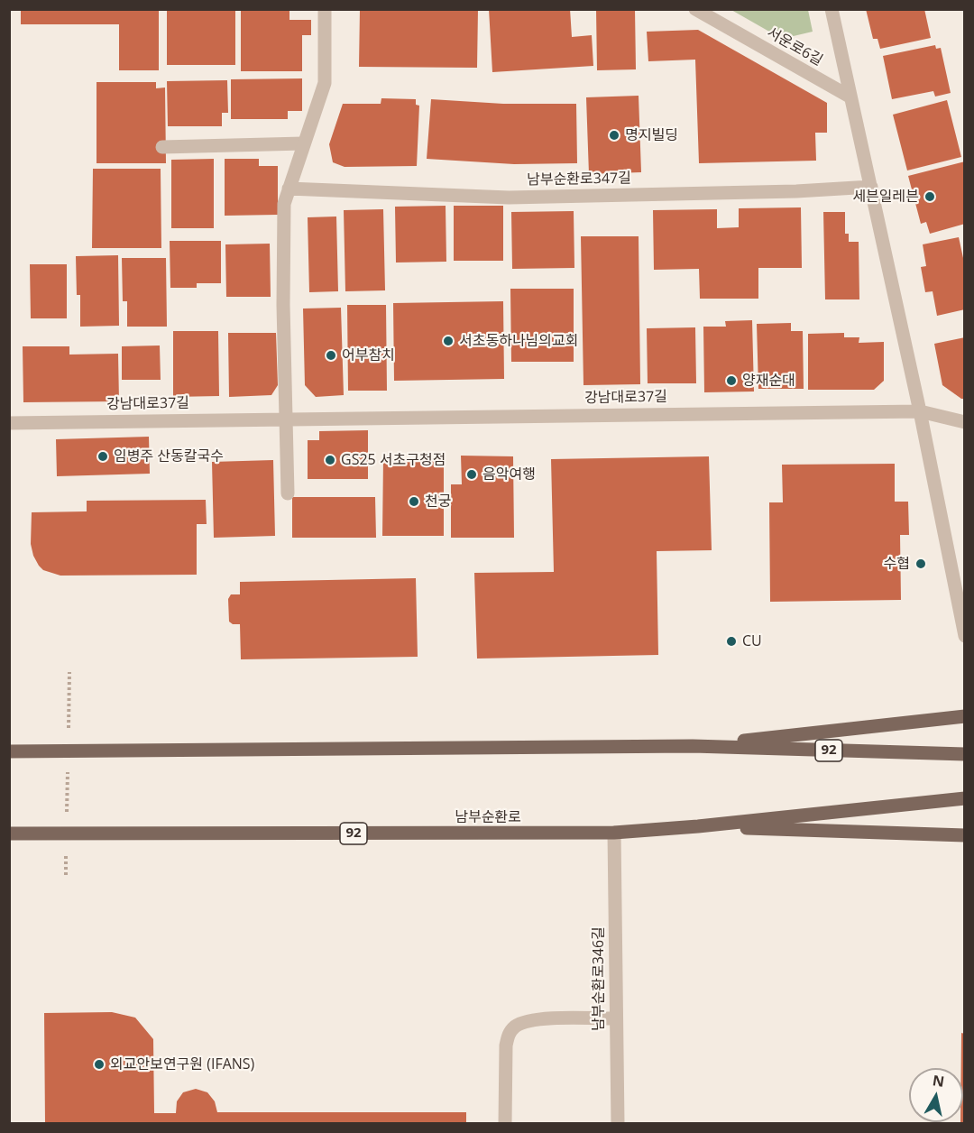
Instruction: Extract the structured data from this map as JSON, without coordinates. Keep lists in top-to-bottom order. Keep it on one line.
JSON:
{"streets":{"main road":["92","남부순환로"],"street":["서운로6길","남부순환로347길","강남대로37길","남부순환로346길"]},"crossings":[["남부순환로","남부순환로346길"]],"places":["명지빌딩","세븐일레븐","서초동하나님의교회","어부참치","양재순대","임병주 산동칼국수","GS25 서초구청점","음악여행","천궁","수협","CU","외교안보연구원 (IFANS)"],"north":"top"}
